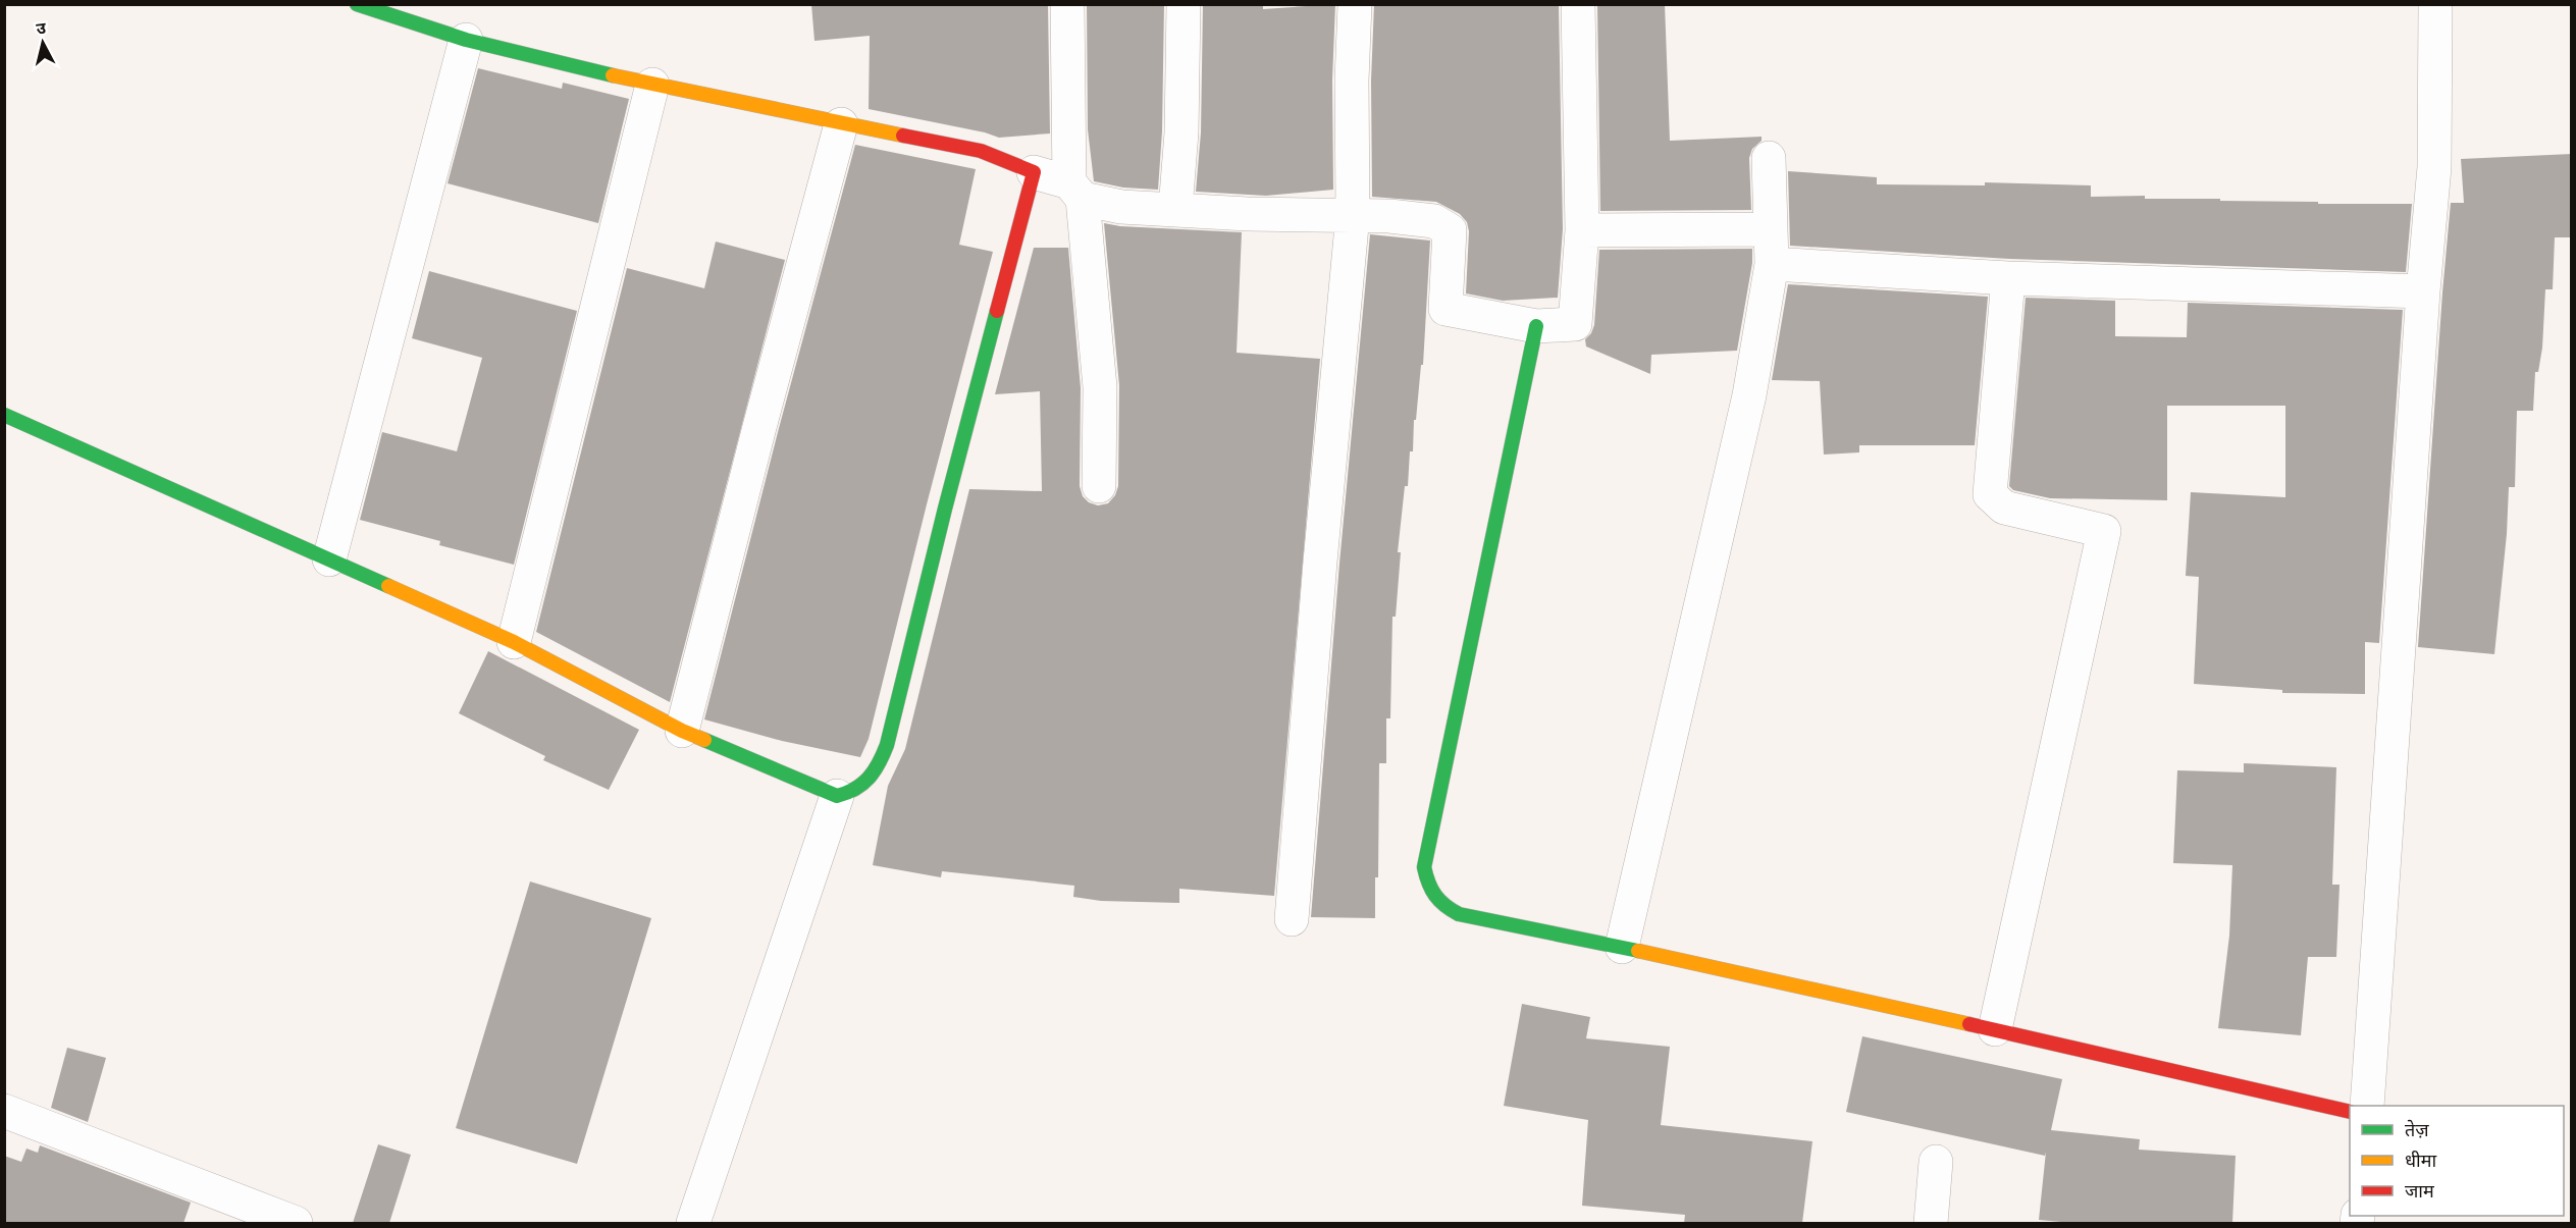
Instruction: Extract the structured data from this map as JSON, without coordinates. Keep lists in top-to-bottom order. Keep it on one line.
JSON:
{"legend":["तेज़","धीमा","जाम"],"north":"top"}
